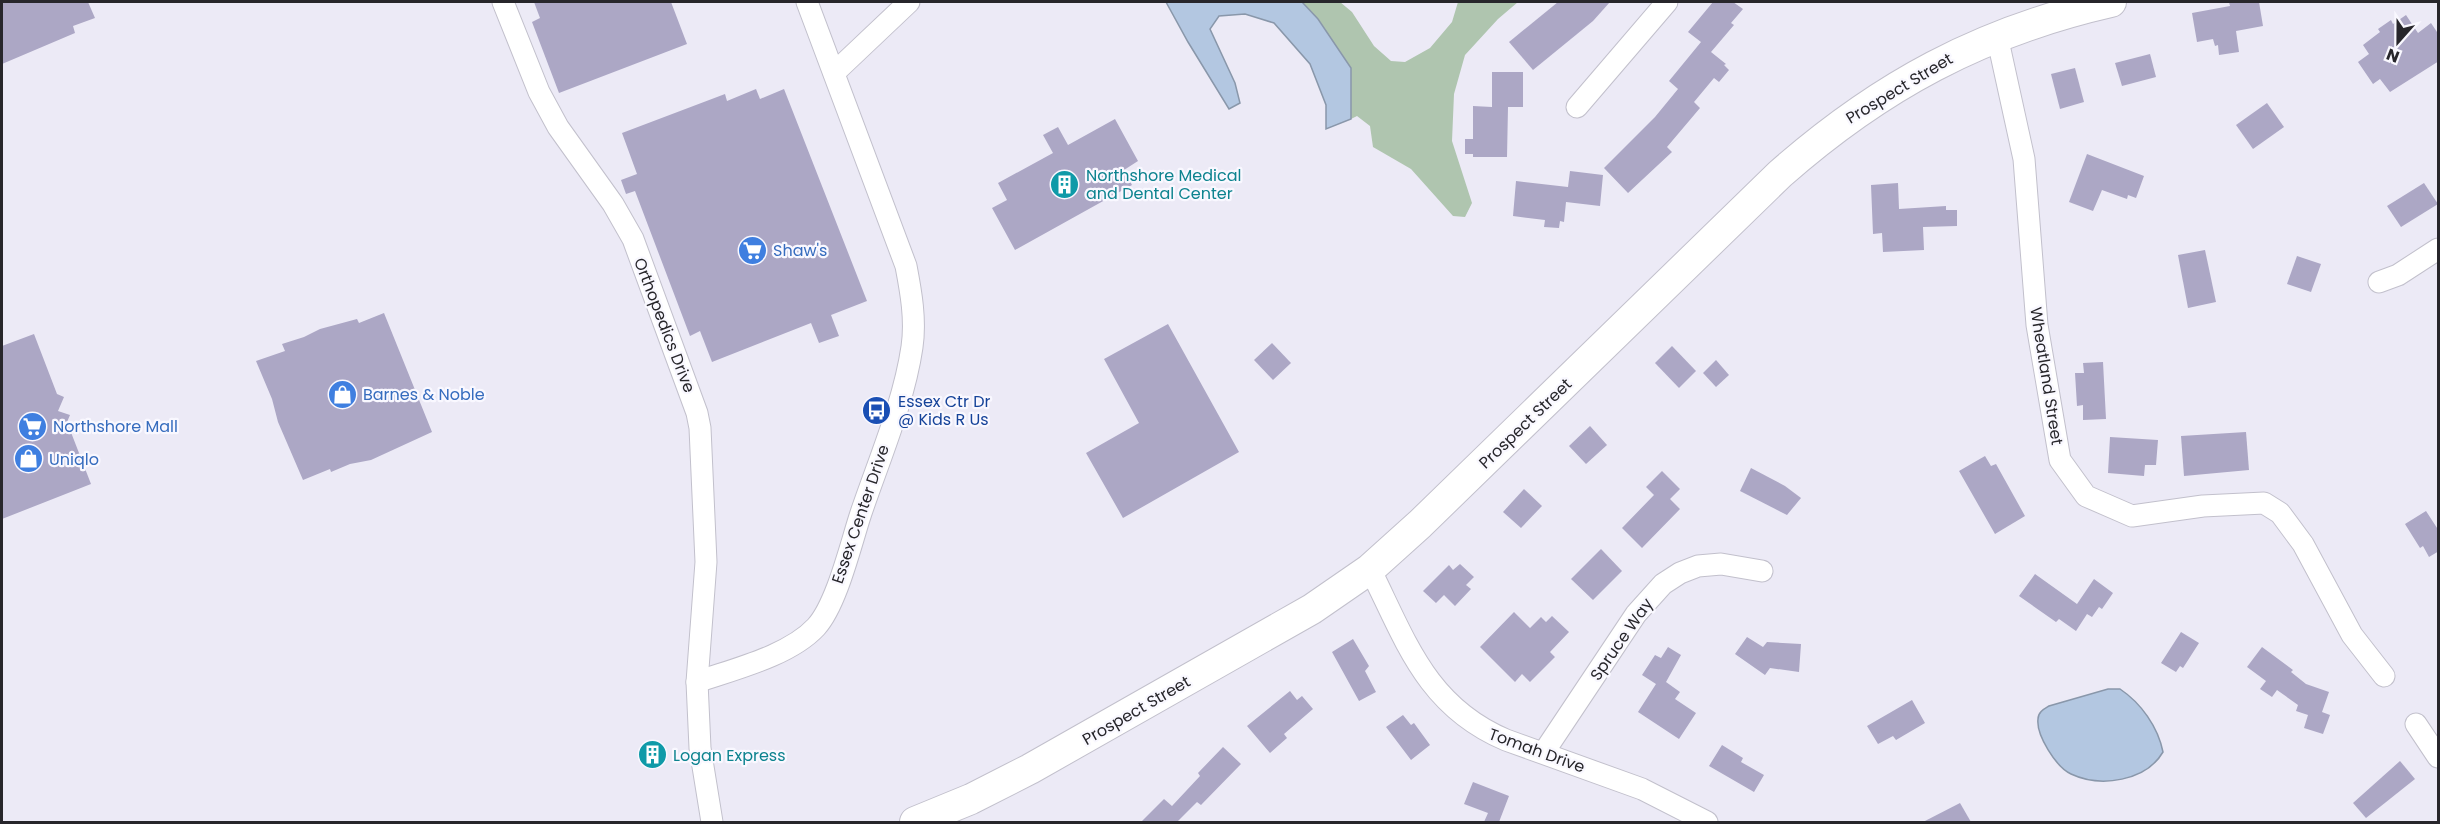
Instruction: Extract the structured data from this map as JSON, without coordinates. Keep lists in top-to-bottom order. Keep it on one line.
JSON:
{"streets":{"street":["Prospect Street","Orthopedics Drive","Wheatland Street","Essex Center Drive","Spruce Way","Tomah Drive"]},"crossings":[["Prospect Street","Wheatland Street"],["Prospect Street","Tomah Drive"],["Orthopedics Drive","Essex Center Drive"],["Spruce Way","Tomah Drive"]],"places":{"building":["Northshore Medical and Dental Center","Logan Express"],"supermarket":["Shaw's","Northshore Mall"],"shop":["Barnes & Noble","Uniqlo"],"bus stop":["Essex Ctr Dr @ Kids R Us"]},"north":"bottom"}
